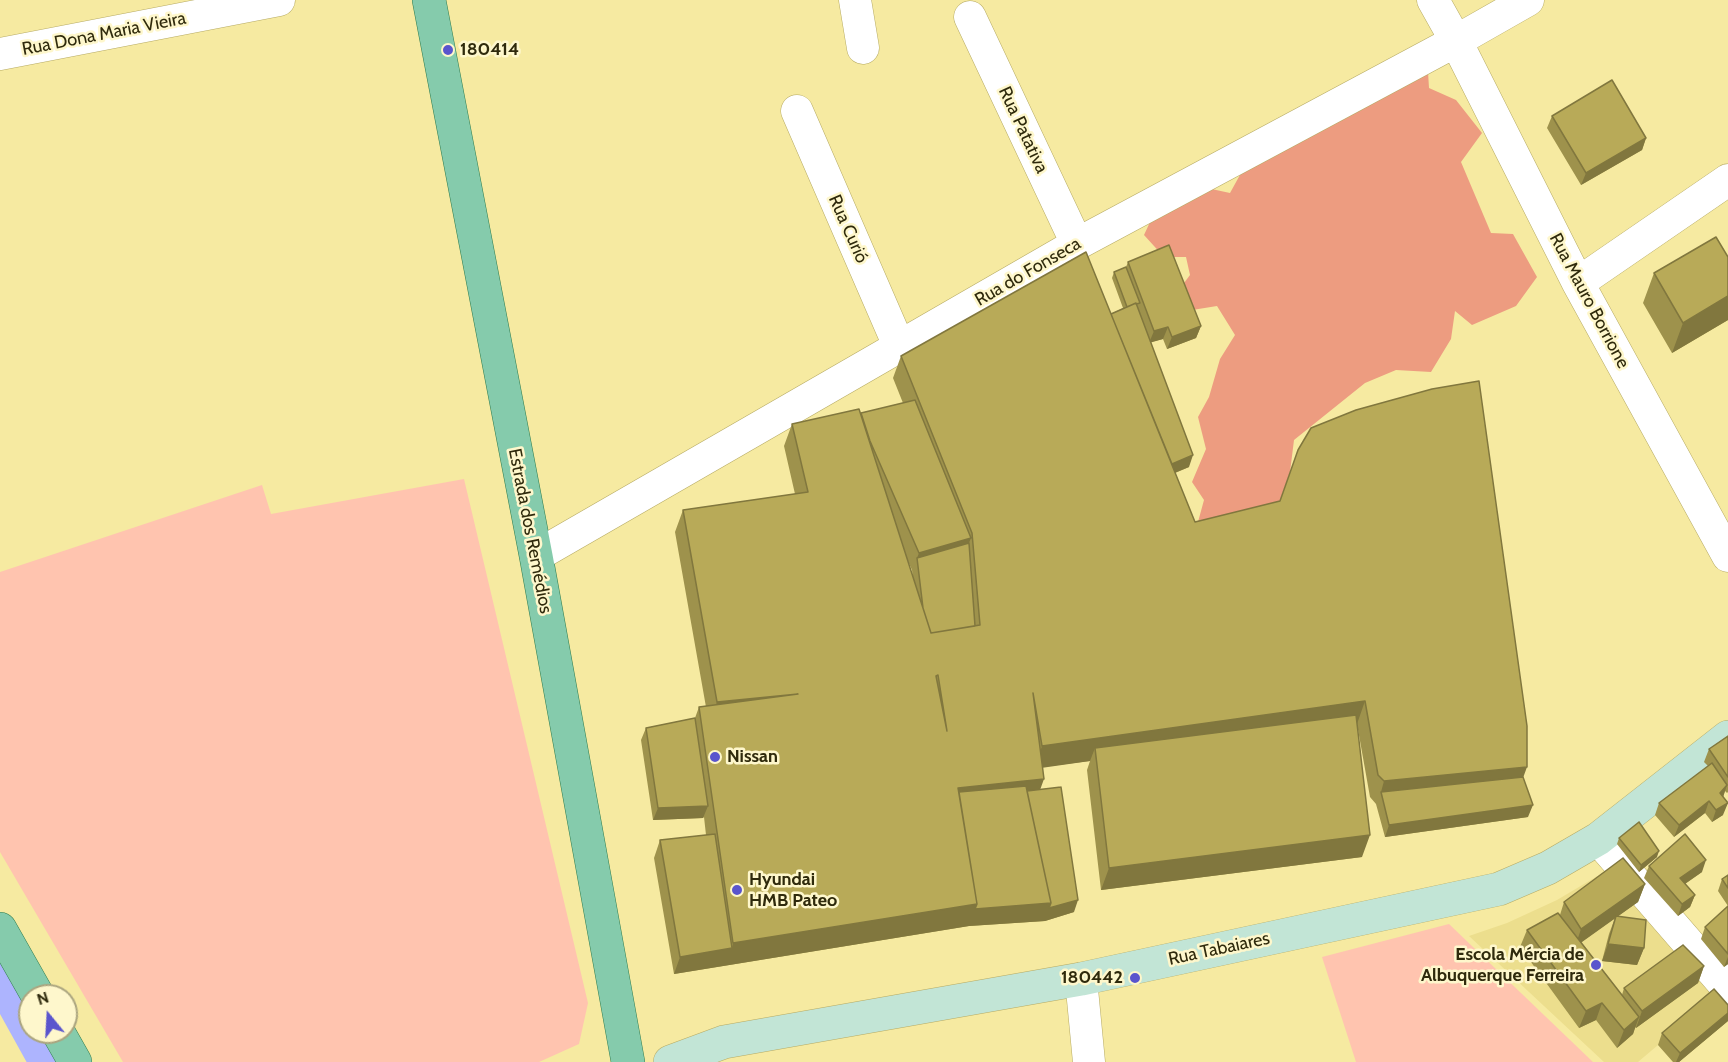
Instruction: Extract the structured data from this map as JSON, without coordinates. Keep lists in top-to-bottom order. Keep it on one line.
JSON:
{"streets":{"main road":["Estrada dos Remédios","Rua Tabaiares"],"street":["Rua Dona Maria Vieira","Rua Patativa","Rua Curió","Rua do Fonseca","Rua Mauro Borrione"]},"crossings":[["Rua Patativa","Rua do Fonseca"],["Rua Curió","Rua do Fonseca"],["Rua do Fonseca","Rua Mauro Borrione"],["Rua do Fonseca","Estrada dos Remédios"]],"places":["180414","Nissan","Hyundai HMB Pateo","Escola Mércia de Albuquerque Ferreira","180442"],"north":"top"}
